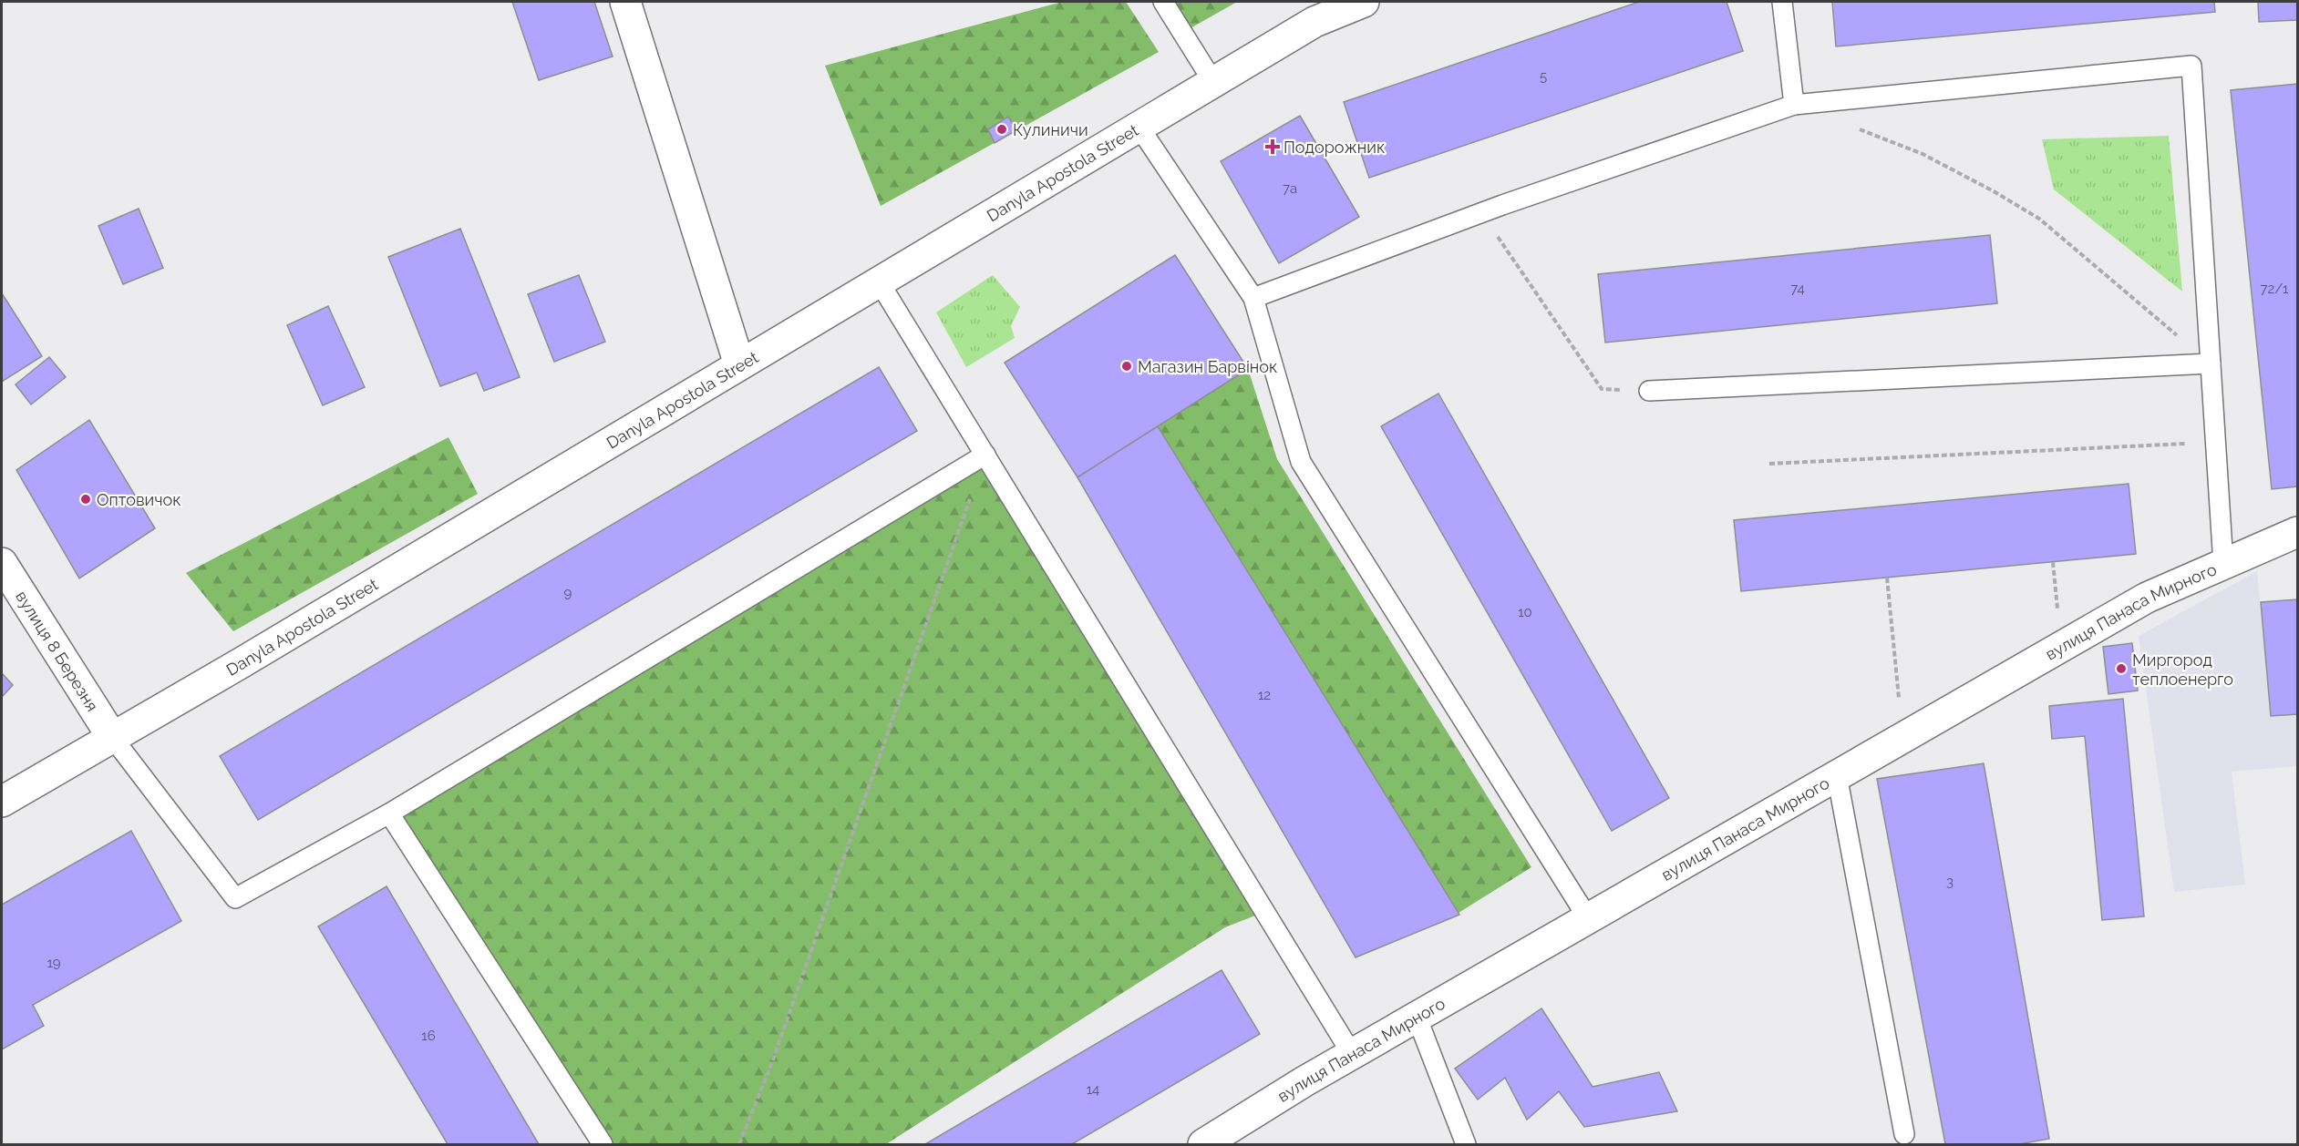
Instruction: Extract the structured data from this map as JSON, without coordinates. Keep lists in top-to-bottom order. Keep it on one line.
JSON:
{"streets":{"street":["Danyla Apostola Street","вулиця Панаса Мирного","вулиця 8 Березня"]},"crossings":[["Danyla Apostola Street","вулиця 8 Березня"]],"places":{"other":["Кулиничи","Магазин Барвінок","Оптовичок","Миргород теплоенерго"],"health":["Подорожник"]},"house_numbers":["5","7а","74","72/1","9","10","12","3","19","16","14"]}
